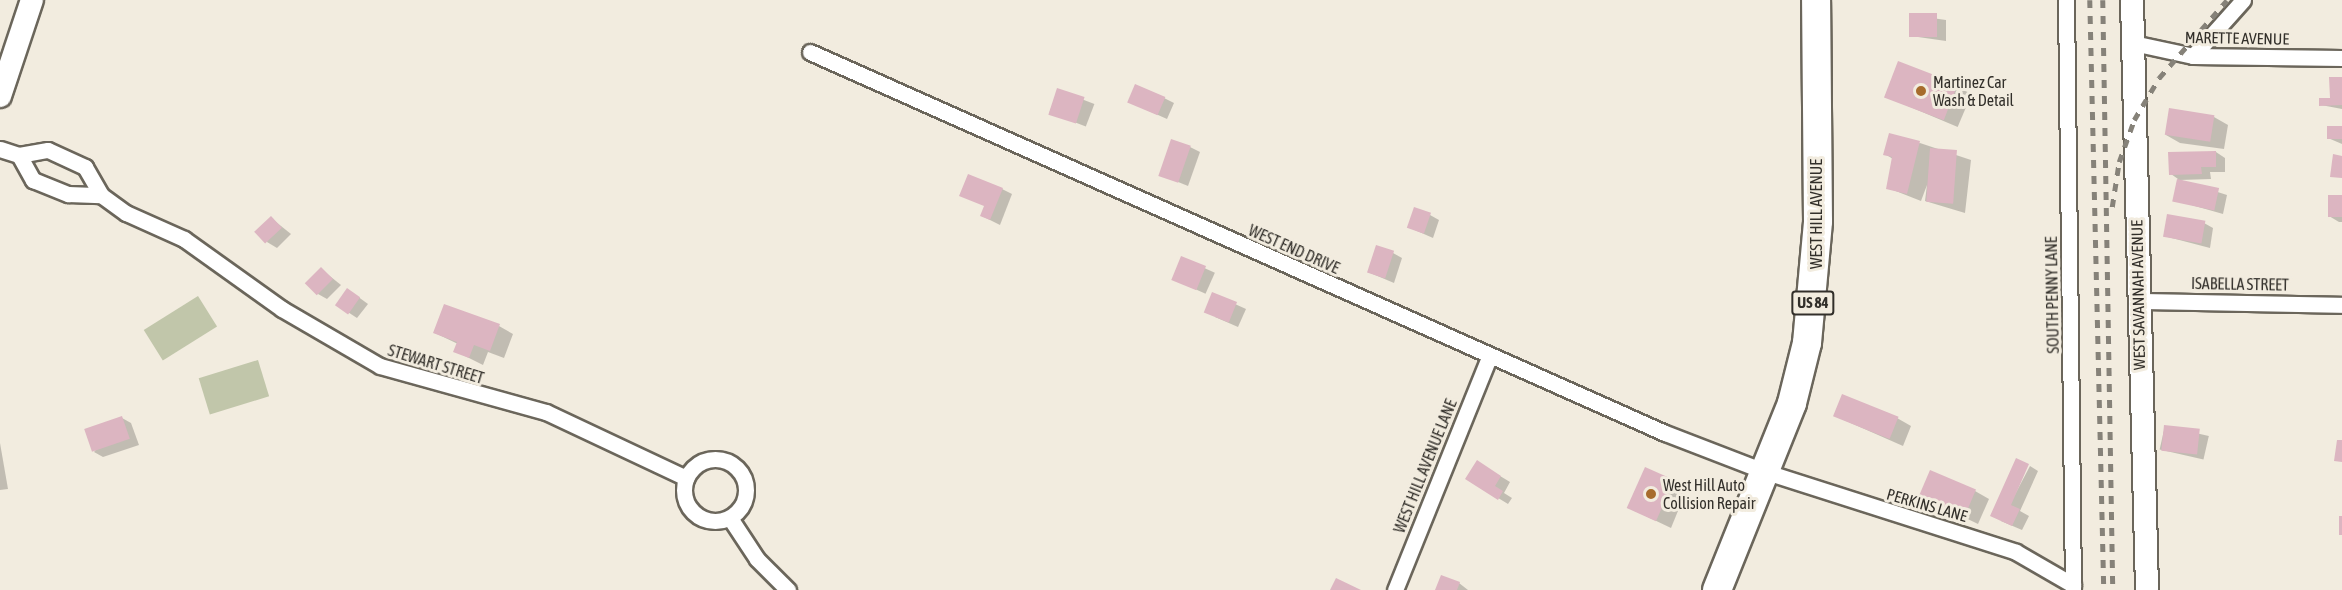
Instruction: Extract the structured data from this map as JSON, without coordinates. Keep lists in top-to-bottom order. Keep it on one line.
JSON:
{"streets":{"highway":["WEST HILL AVENUE","US 84"],"street":["MARETTE AVENUE","WEST END DRIVE","ISABELLA STREET","SOUTH PENNY LANE","WEST SAVANNAH AVENUE","STEWART STREET","WEST HILL AVENUE LANE","PERKINS LANE"]},"crossings":[["MARETTE AVENUE","WEST SAVANNAH AVENUE"],["WEST HILL AVENUE","WEST END DRIVE"],["WEST HILL AVENUE","PERKINS LANE"],["WEST END DRIVE","WEST HILL AVENUE LANE"],["WEST END DRIVE","PERKINS LANE"],["ISABELLA STREET","WEST SAVANNAH AVENUE"],["SOUTH PENNY LANE","PERKINS LANE"]],"places":["Martinez Car Wash & Detail","West Hill Auto Collision Repair"]}
